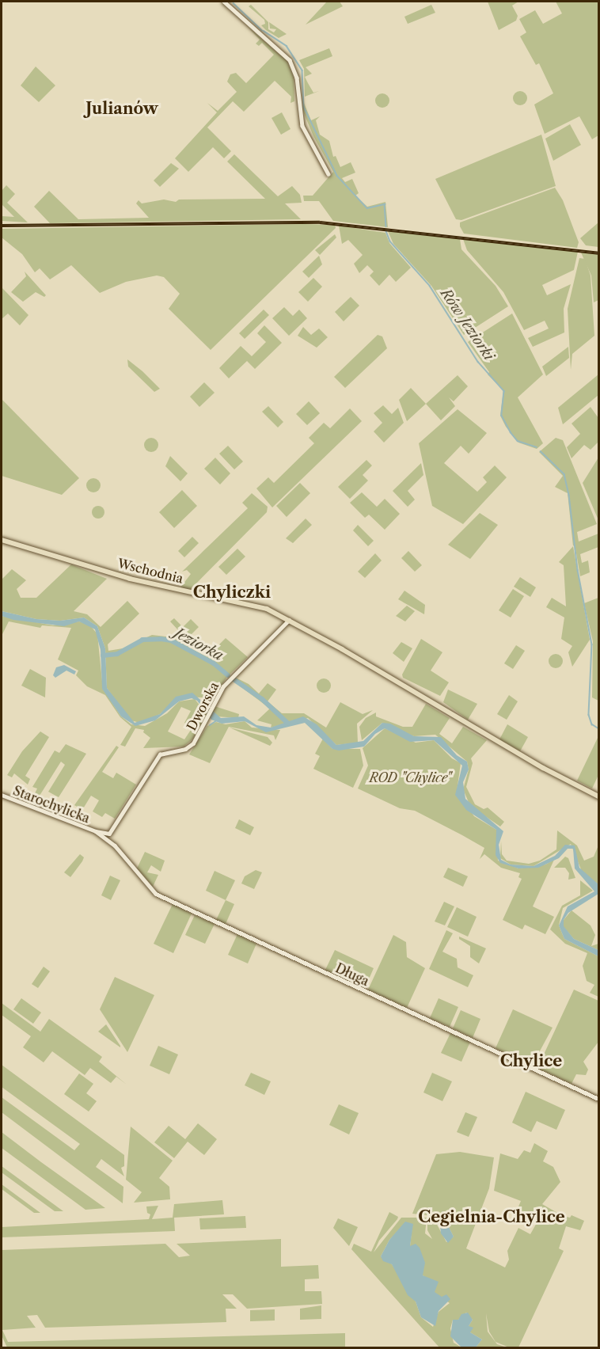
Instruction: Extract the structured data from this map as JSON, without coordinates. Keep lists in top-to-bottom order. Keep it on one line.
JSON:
{"streets":{"main road":["Wschodnia"],"street":["Dworska","Starochylicka","Długa"]},"crossings":[["Wschodnia","Dworska"],["Dworska","Starochylicka"],["Dworska","Długa"],["Starochylicka","Długa"]],"districts":["Julianów","Chyliczki","Chylice","Cegielnia-Chylice"],"water":["Rów Jeziorki","Jeziorka"],"parks":["ROD \"Chylice\""]}
